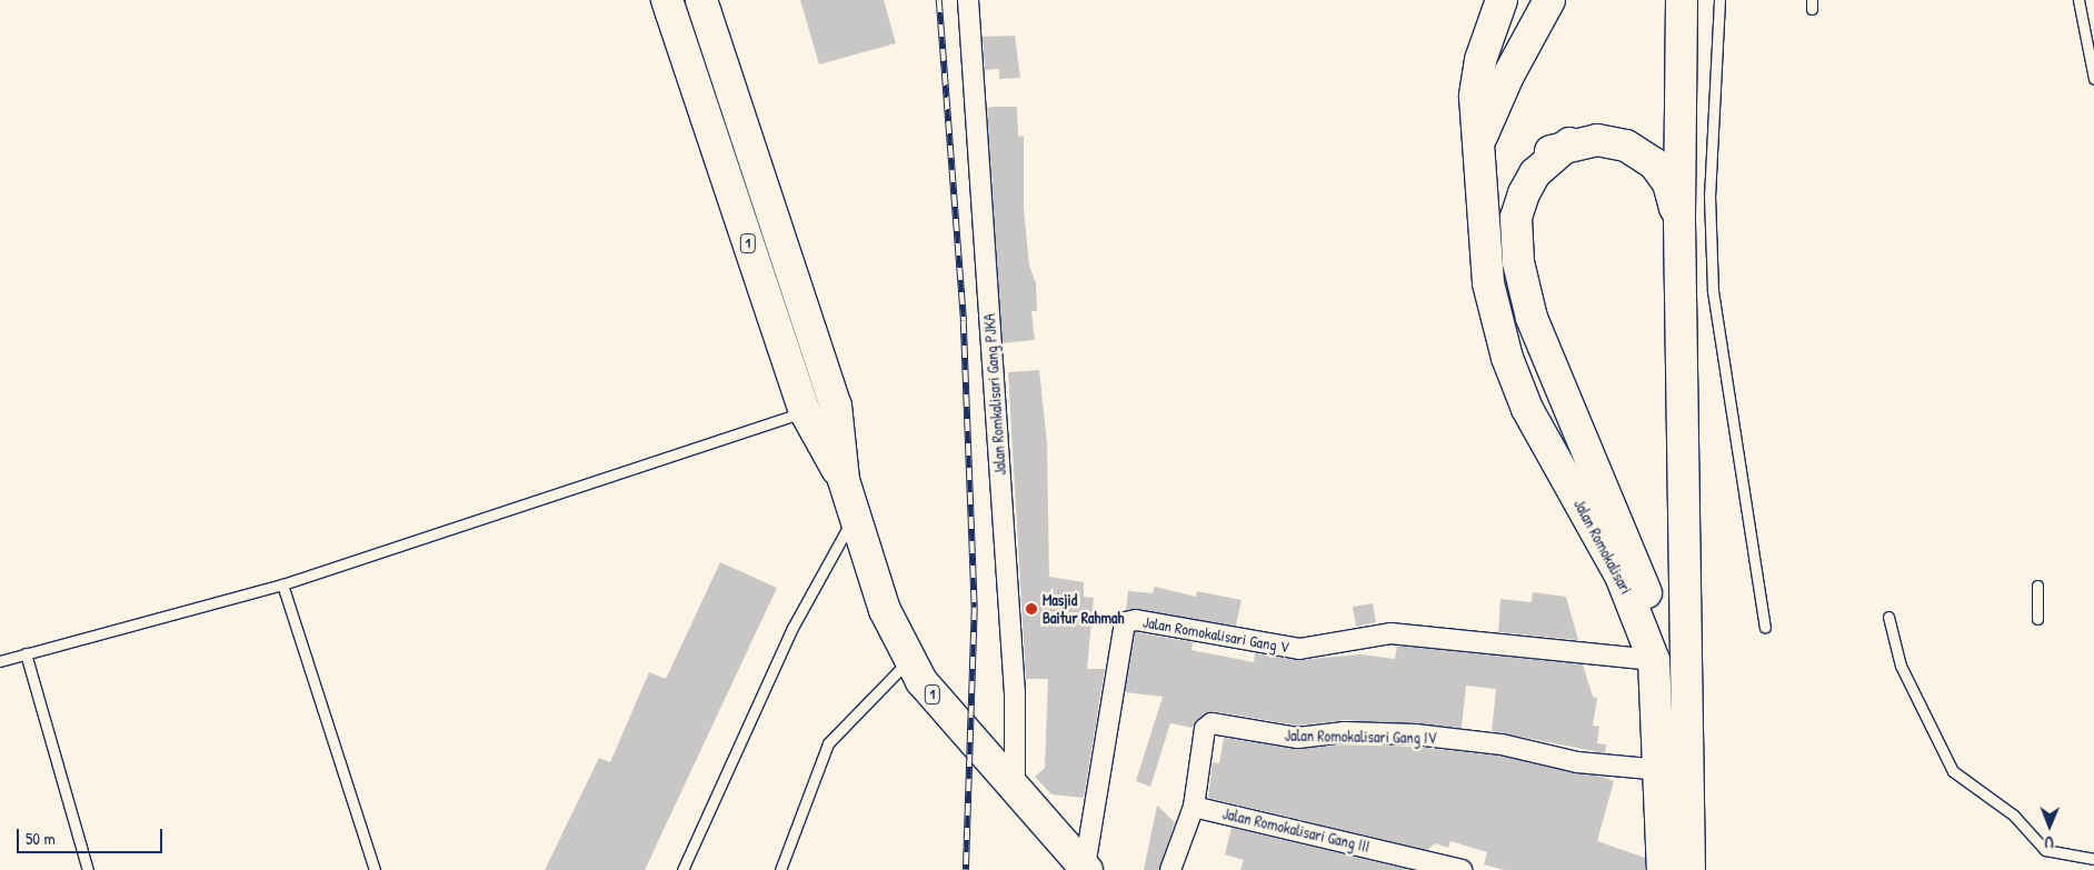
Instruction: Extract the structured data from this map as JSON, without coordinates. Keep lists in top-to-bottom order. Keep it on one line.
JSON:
{"streets":{"highway":["1","Jalan Romokalisari"],"street":["Jalan Romkalisari Gang PJKA","Jalan Romokalisari Gang V","Jalan Romokalisari Gang IV","Jalan Romokalisari Gang III"]},"crossings":[["1","Jalan Romkalisari Gang PJKA"],["1","Jalan Romokalisari Gang V"],["Jalan Romokalisari","Jalan Romokalisari Gang V"],["Jalan Romokalisari","Jalan Romokalisari Gang IV"],["Jalan Romokalisari Gang IV","Jalan Romokalisari Gang III"]],"places":["Masjid Baitur Rahmah"],"scale_bar":"50 m","north":"bottom"}
